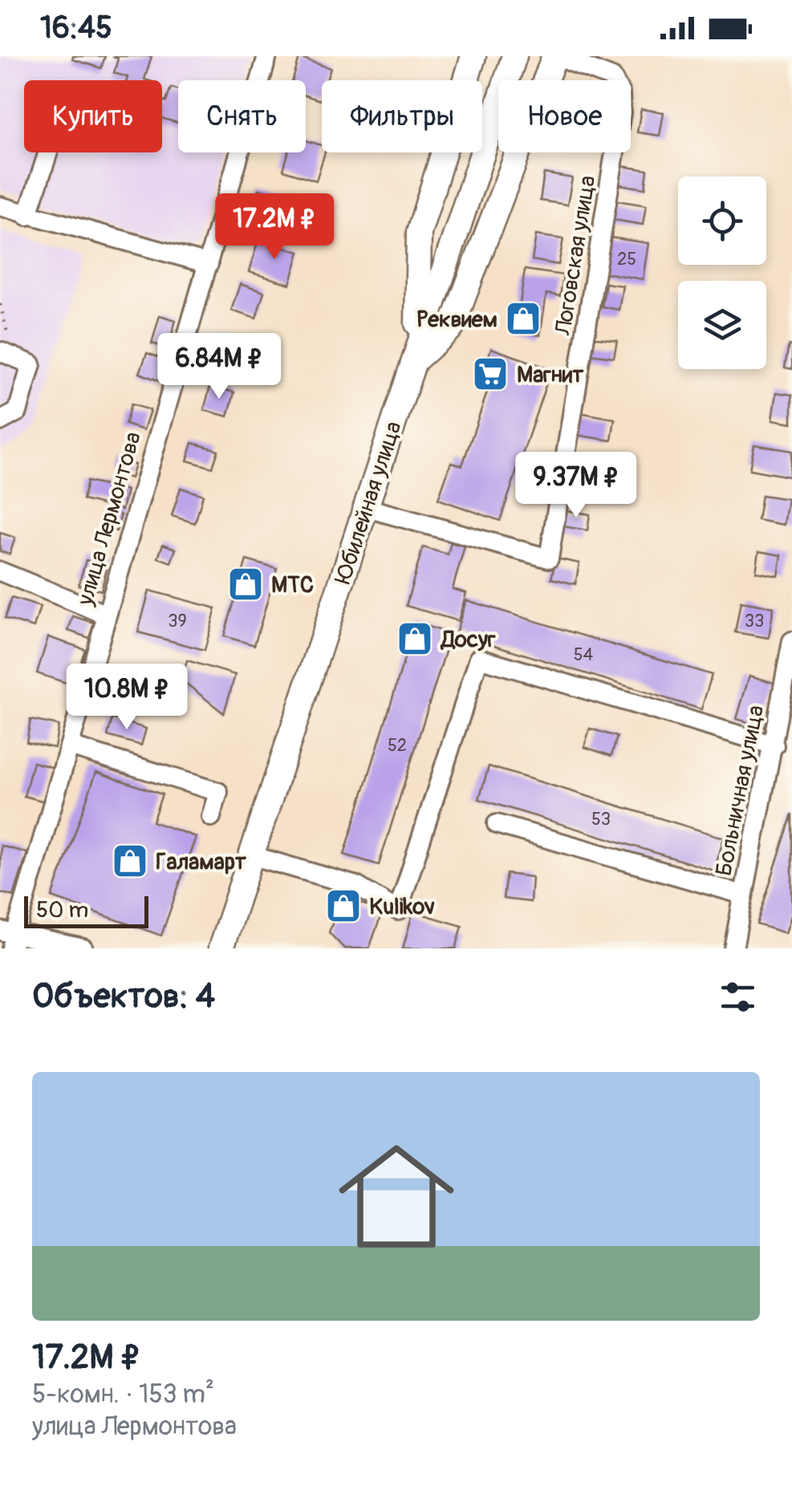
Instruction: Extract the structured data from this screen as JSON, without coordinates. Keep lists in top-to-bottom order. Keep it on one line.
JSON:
{"streets":{"main road":["Юбилейная улица"],"street":["Логовская улица","улица Лермонтова","Больничная улица"]},"crossings":[["Логовская улица","Юбилейная улица"]],"places":{"shop":["Реквием","МТС","Досуг","Галамарт","Kulikov"],"supermarket":["Магнит"]},"house_numbers":["25","39","33","54","52","53"],"scale_bar":"50 m","page":{"status":"16:45","chip":["Купить","Снять","Фильтры","Новое"],"price":["17.2M ₽","6.84M ₽","9.37M ₽","10.8M ₽"],"scale":"50 m","heading":"Объектов: 4","list":[{"name":"17.2M ₽","note":"5-комн. · 153 m² · улица Лермонтова"}]}}
